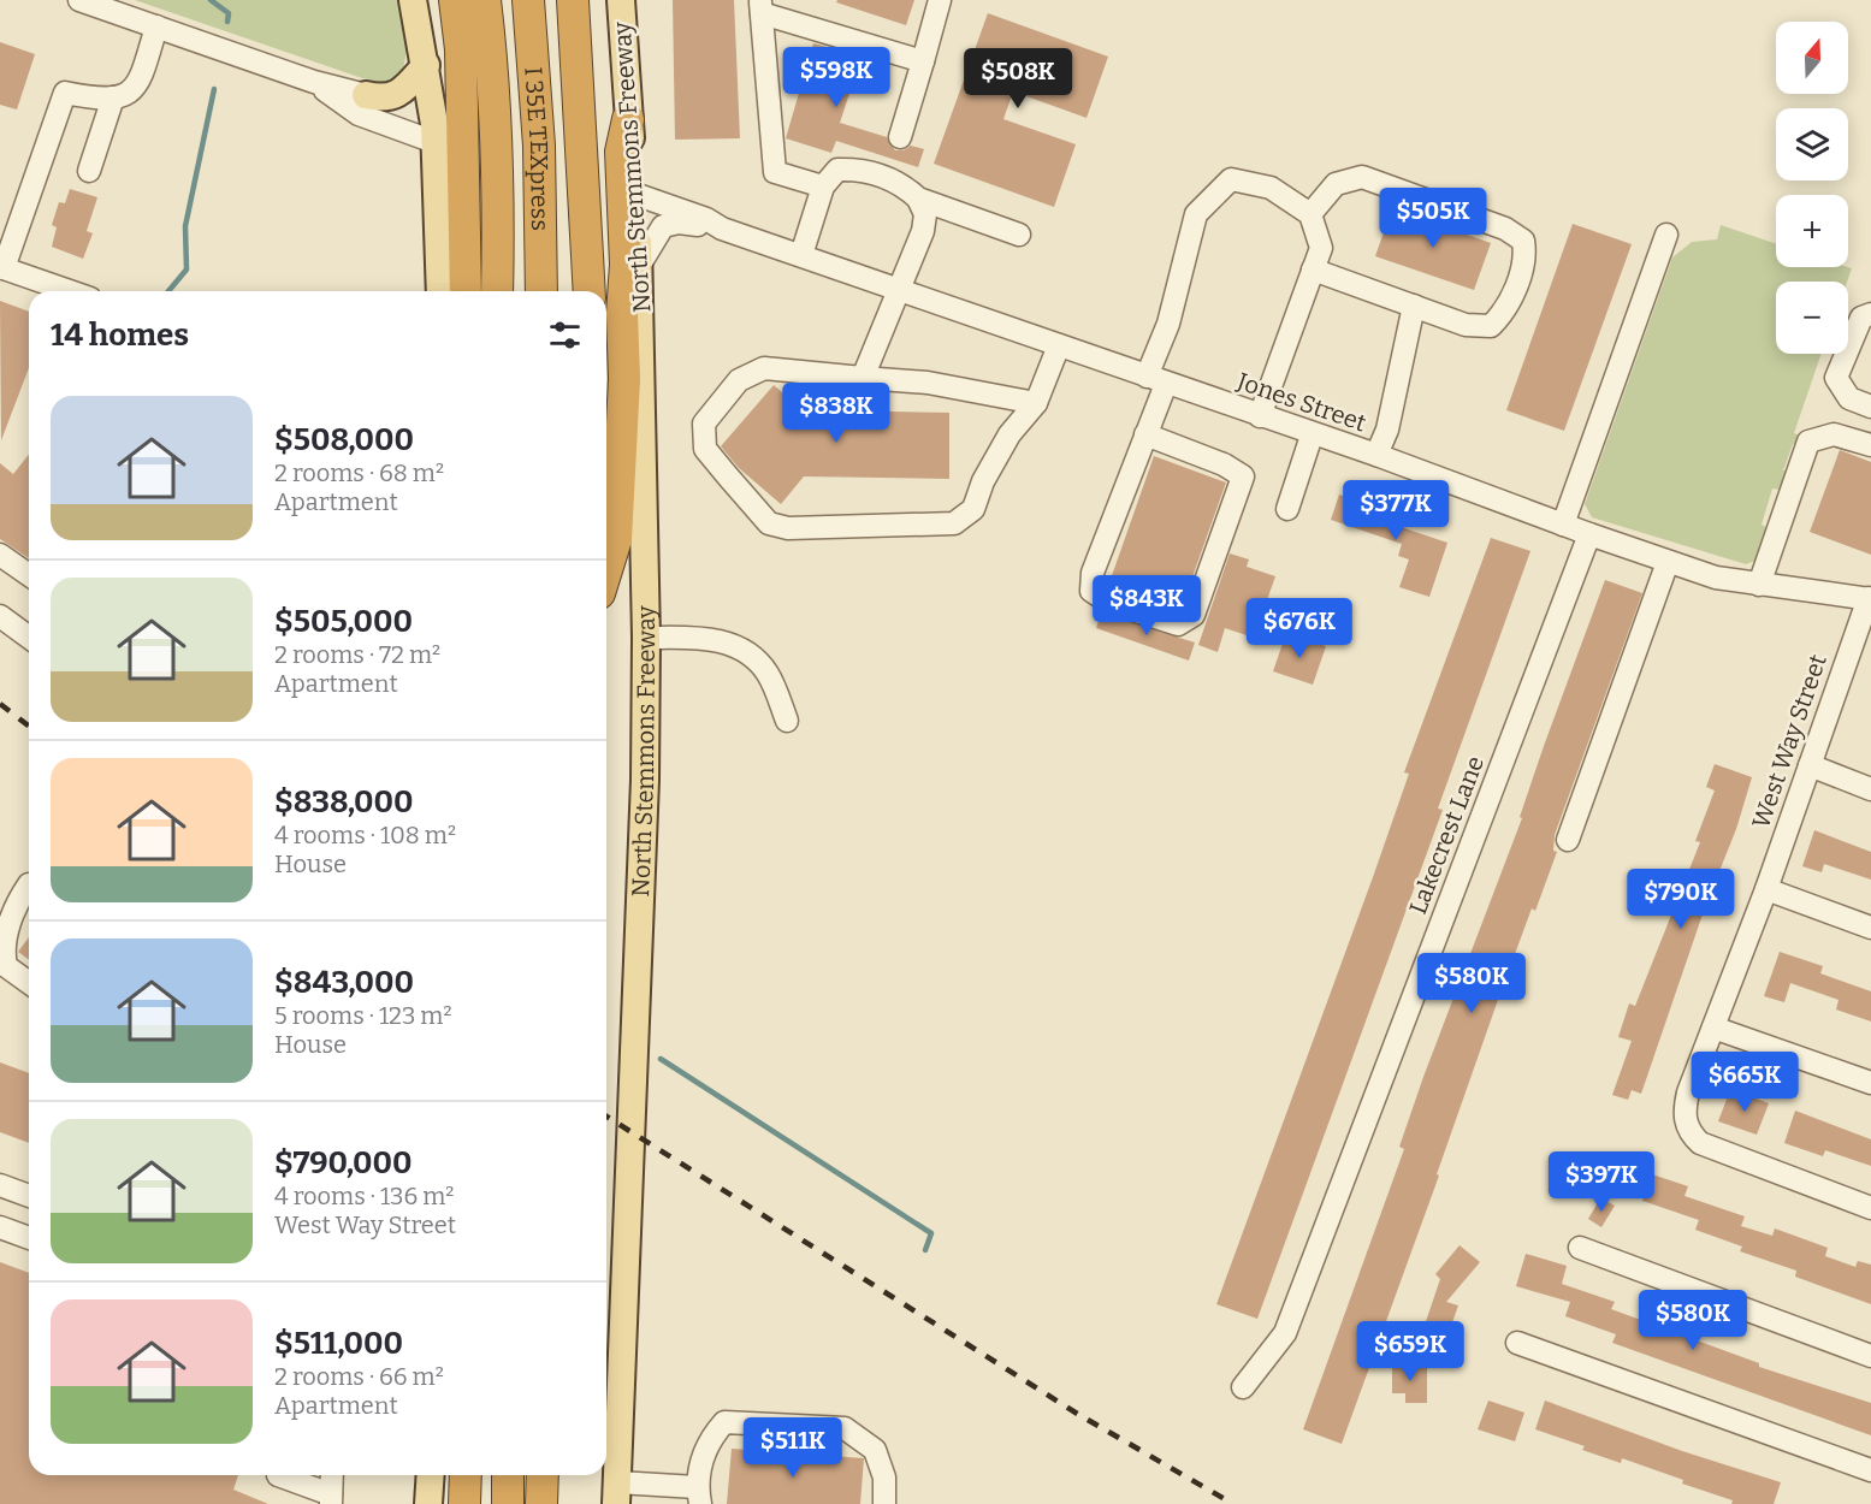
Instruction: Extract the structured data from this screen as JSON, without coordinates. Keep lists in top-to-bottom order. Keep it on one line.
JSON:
{"streets":{"highway":["I 35E TEXpress","North Stemmons Freeway"],"street":["Jones Street","West Way Street","Lakecrest Lane"]},"crossings":[["North Stemmons Freeway","Jones Street"],["Jones Street","West Way Street"],["Jones Street","Lakecrest Lane"]],"north":"top","page":{"map_buttons":["+","−"],"price":["$598K","$508K","$505K","$838K","$377K","$843K","$676K","$790K","$580K","$665K","$397K","$580K","$659K","$511K"],"heading":"14 homes","list":[{"name":"$508,000","note":"2 rooms · 68 m² · Apartment"},{"name":"$505,000","note":"2 rooms · 72 m² · Apartment"},{"name":"$838,000","note":"4 rooms · 108 m² · House"},{"name":"$843,000","note":"5 rooms · 123 m² · House"},{"name":"$790,000","note":"4 rooms · 136 m² · West Way Street"},{"name":"$511,000","note":"2 rooms · 66 m² · Apartment"}]}}
